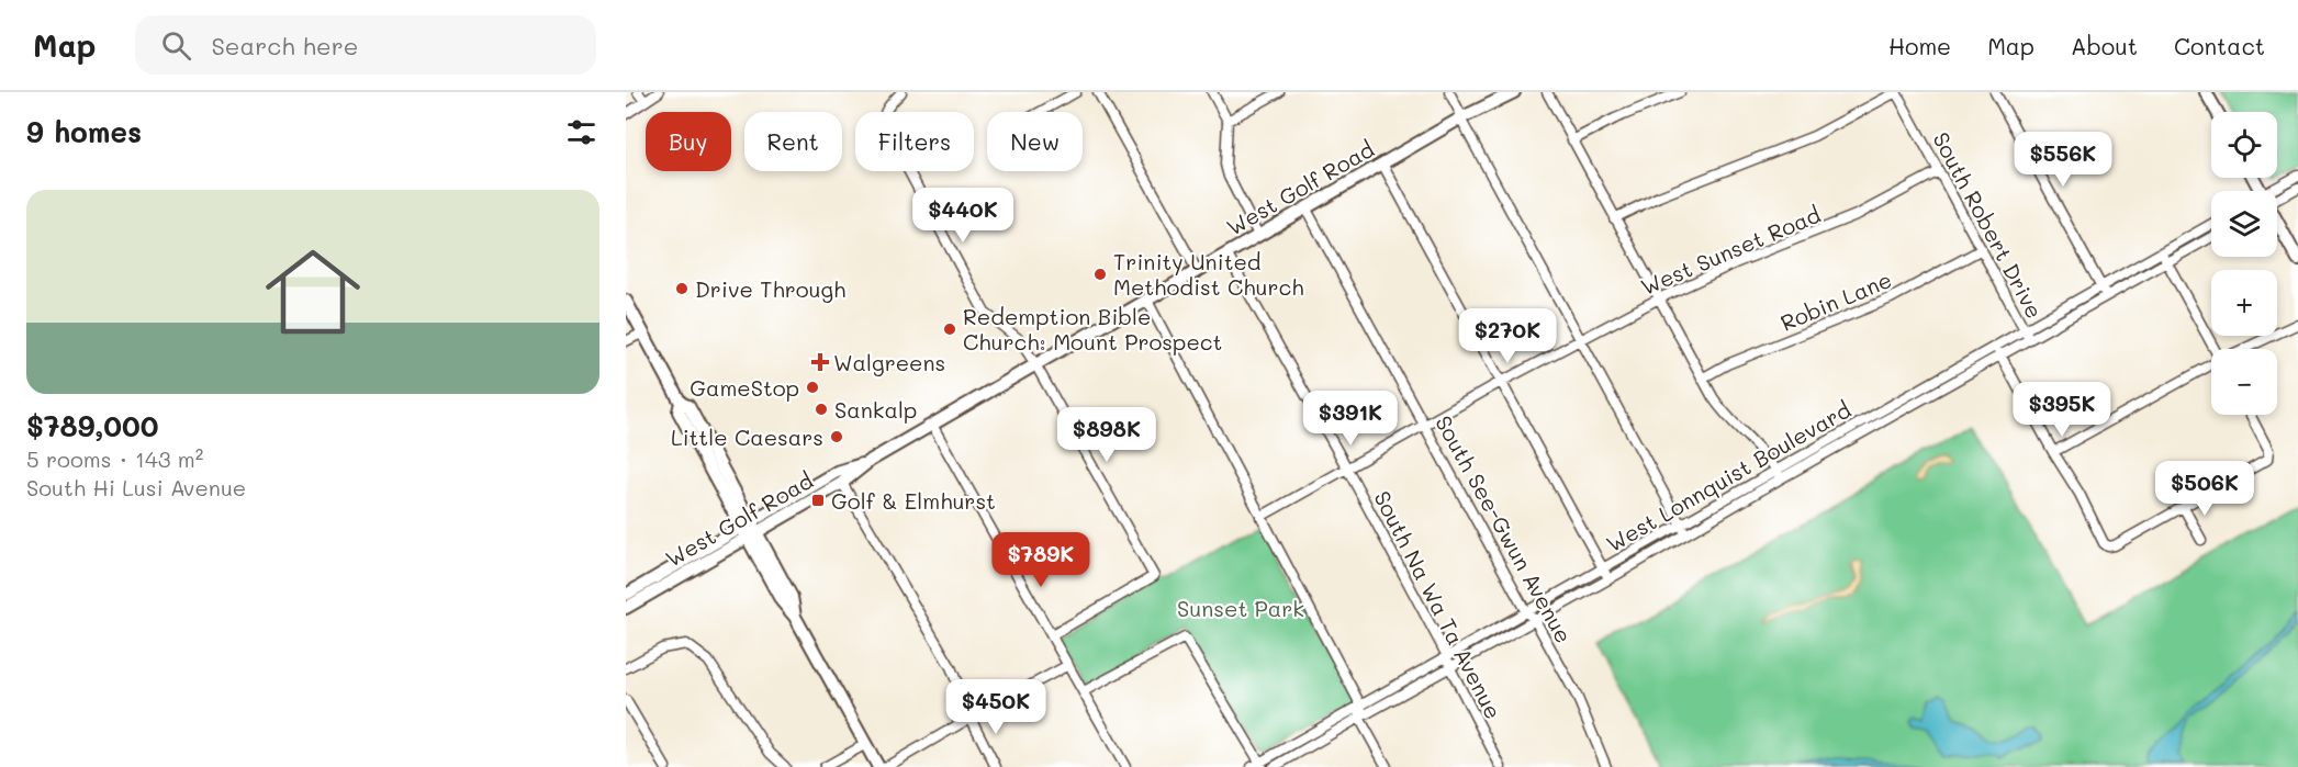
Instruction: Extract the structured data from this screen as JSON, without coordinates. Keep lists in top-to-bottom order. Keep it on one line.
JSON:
{"streets":{"main road":["West Golf Road"],"street":["South Robert Drive","West Sunset Road","Robin Lane","West Lonnquist Boulevard","South See-Gwun Avenue","South Na Wa Ta Avenue"]},"crossings":[["West Golf Road","South See-Gwun Avenue"],["West Golf Road","South Na Wa Ta Avenue"],["South Robert Drive","West Sunset Road"],["South Robert Drive","Robin Lane"],["South Robert Drive","West Lonnquist Boulevard"],["West Sunset Road","South See-Gwun Avenue"],["West Sunset Road","South Na Wa Ta Avenue"],["West Lonnquist Boulevard","South See-Gwun Avenue"],["West Lonnquist Boulevard","South Na Wa Ta Avenue"]],"parks":["Sunset Park"],"places":{"other":["Trinity United Methodist Church","Drive Through","Redemption Bible Church: Mount Prospect","GameStop","Sankalp","Little Caesars"],"health":["Walgreens"],"transit":["Golf & Elmhurst"]},"page":{"header":"Map","search":"Search here","nav":["Home","Map","About","Contact"],"heading":"9 homes","map_buttons":["+","−"],"chip":["Buy","Rent","Filters","New"],"price":["$556K","$440K","$270K","$395K","$391K","$898K","$506K","$789K","$450K"],"list":[{"name":"$789,000","note":"5 rooms · 143 m² · South Hi Lusi Avenue"}]}}
